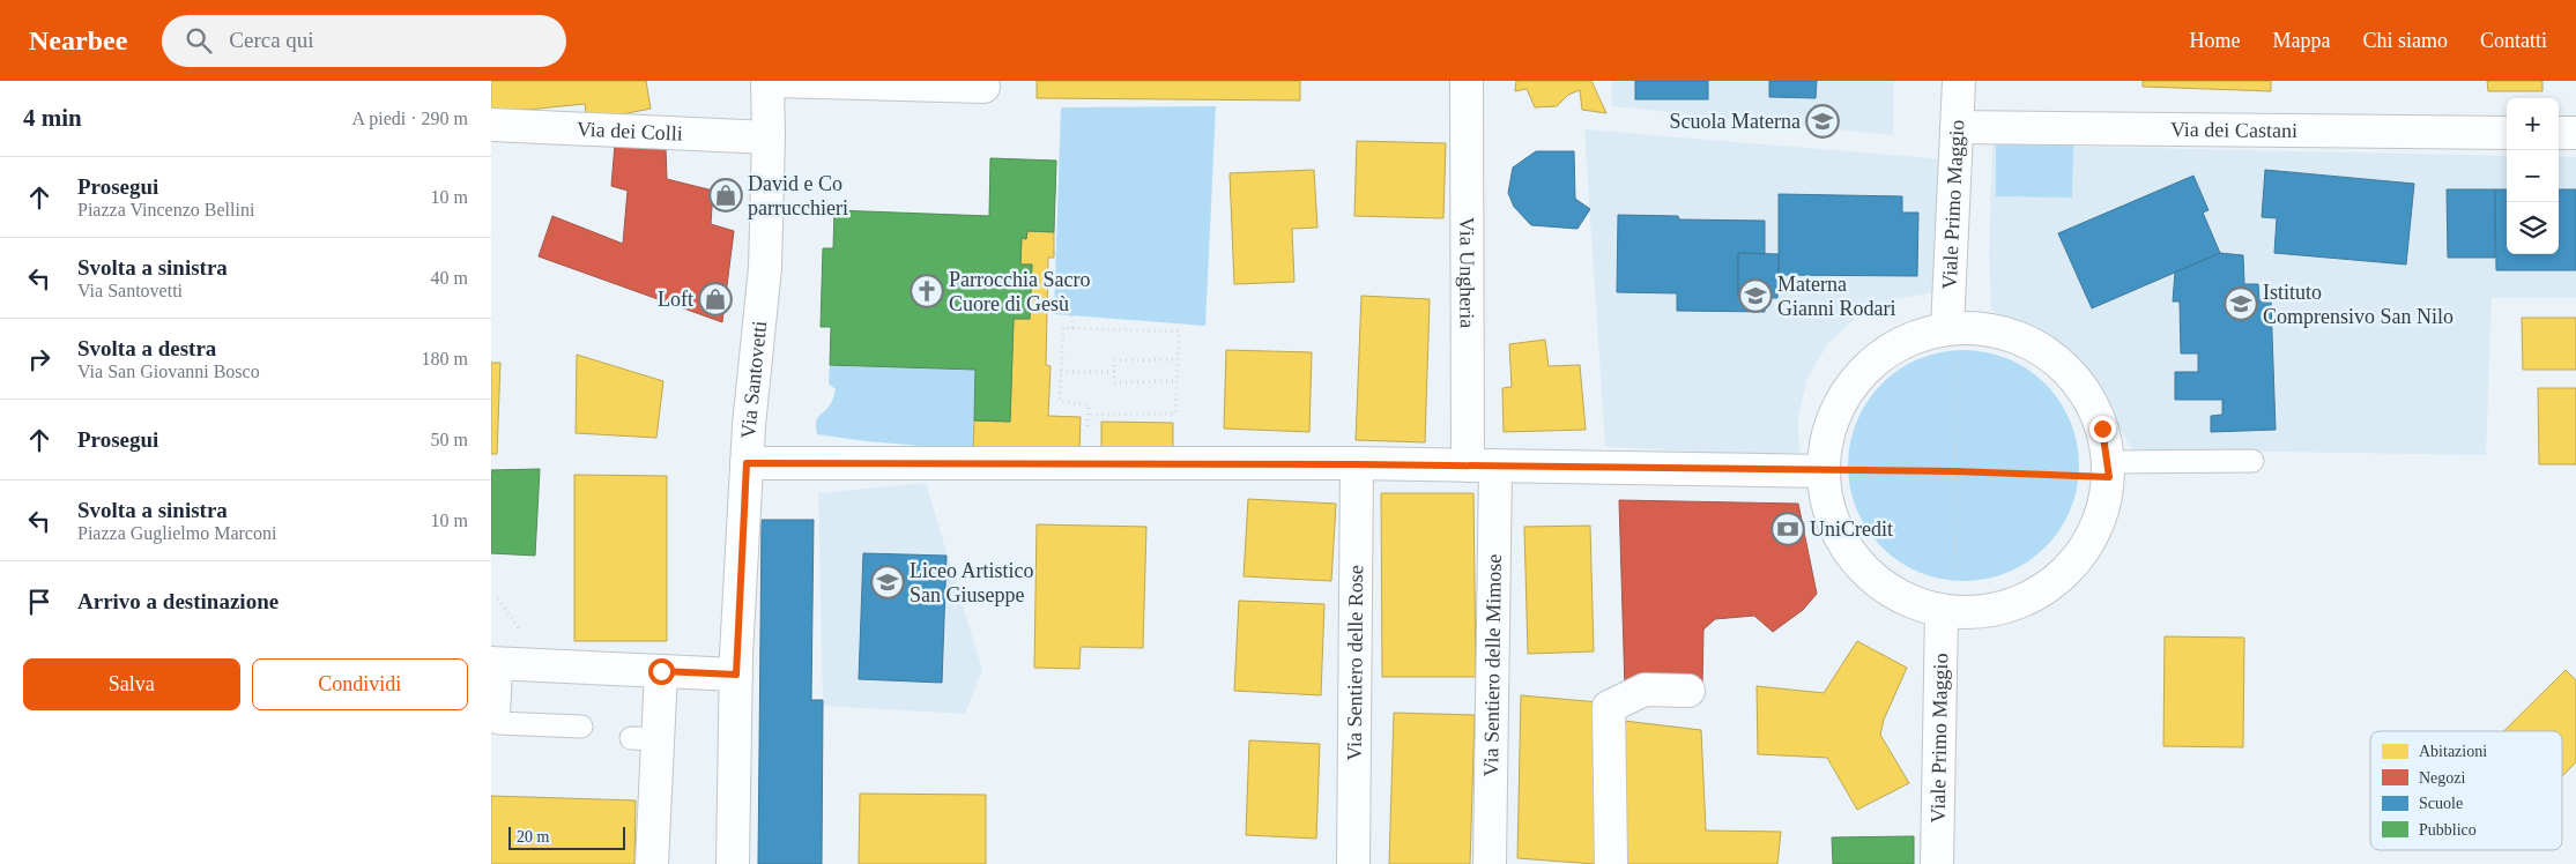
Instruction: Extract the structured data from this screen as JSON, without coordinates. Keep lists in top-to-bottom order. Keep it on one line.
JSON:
{"streets":{"street":["Via dei Colli","Via dei Castani","Viale Primo Maggio","Via Ungheria","Via Santovetti","Via Sentiero delle Rose","Via Sentiero delle Mimose"]},"crossings":[["Via dei Colli","Via Santovetti"],["Via dei Castani","Viale Primo Maggio"],["Via Ungheria","Via Sentiero delle Mimose"]],"places":{"school or university":["Scuola Materna","Materna Gianni Rodari","Istituto Comprensivo San Nilo","Liceo Artistico San Giuseppe"],"shop":["David e Co parrucchieri","Loft"],"church":["Parrocchia Sacro Cuore di Gesù"],"bank":["UniCredit"]},"legend":["Abitazioni","Negozi","Scuole","Pubblico"],"scale_bar":"20 m","page":{"header":"Nearbee","search":"Cerca qui","nav":["Home","Mappa","Chi siamo","Contatti"],"heading":["4 min","A piedi · 290 m"],"map_buttons":["+","−"],"list":[["Prosegui","Piazza Vincenzo Bellini","10 m"],["Svolta a sinistra","Via Santovetti","40 m"],["Svolta a destra","Via San Giovanni Bosco","180 m"],["Prosegui","50 m"],["Svolta a sinistra","Piazza Guglielmo Marconi","10 m"],"Arrivo a destinazione"],"buttons":["Salva","Condividi"],"scale":"20 m"}}
